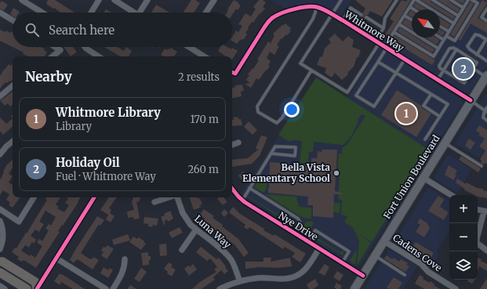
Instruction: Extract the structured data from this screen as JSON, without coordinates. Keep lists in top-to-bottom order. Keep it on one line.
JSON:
{"streets":{"main road":["Fort Union Boulevard"],"street":["Whitmore Way","Nye Drive","Luna Way","Cadens Cove"]},"crossings":[["Whitmore Way","Fort Union Boulevard"],["Fort Union Boulevard","Nye Drive"],["Fort Union Boulevard","Cadens Cove"]],"places":["Bella Vista Elementary School"],"north":"top left","page":{"search":"Search here","heading":["Nearby","2 results"],"pins":["2","1"],"list":[{"mark":"1","name":"Whitmore Library","note":"Library","value":"170 m"},{"mark":"2","name":"Holiday Oil","note":"Fuel · Whitmore Way","value":"260 m"}],"map_buttons":["+","−"]}}
